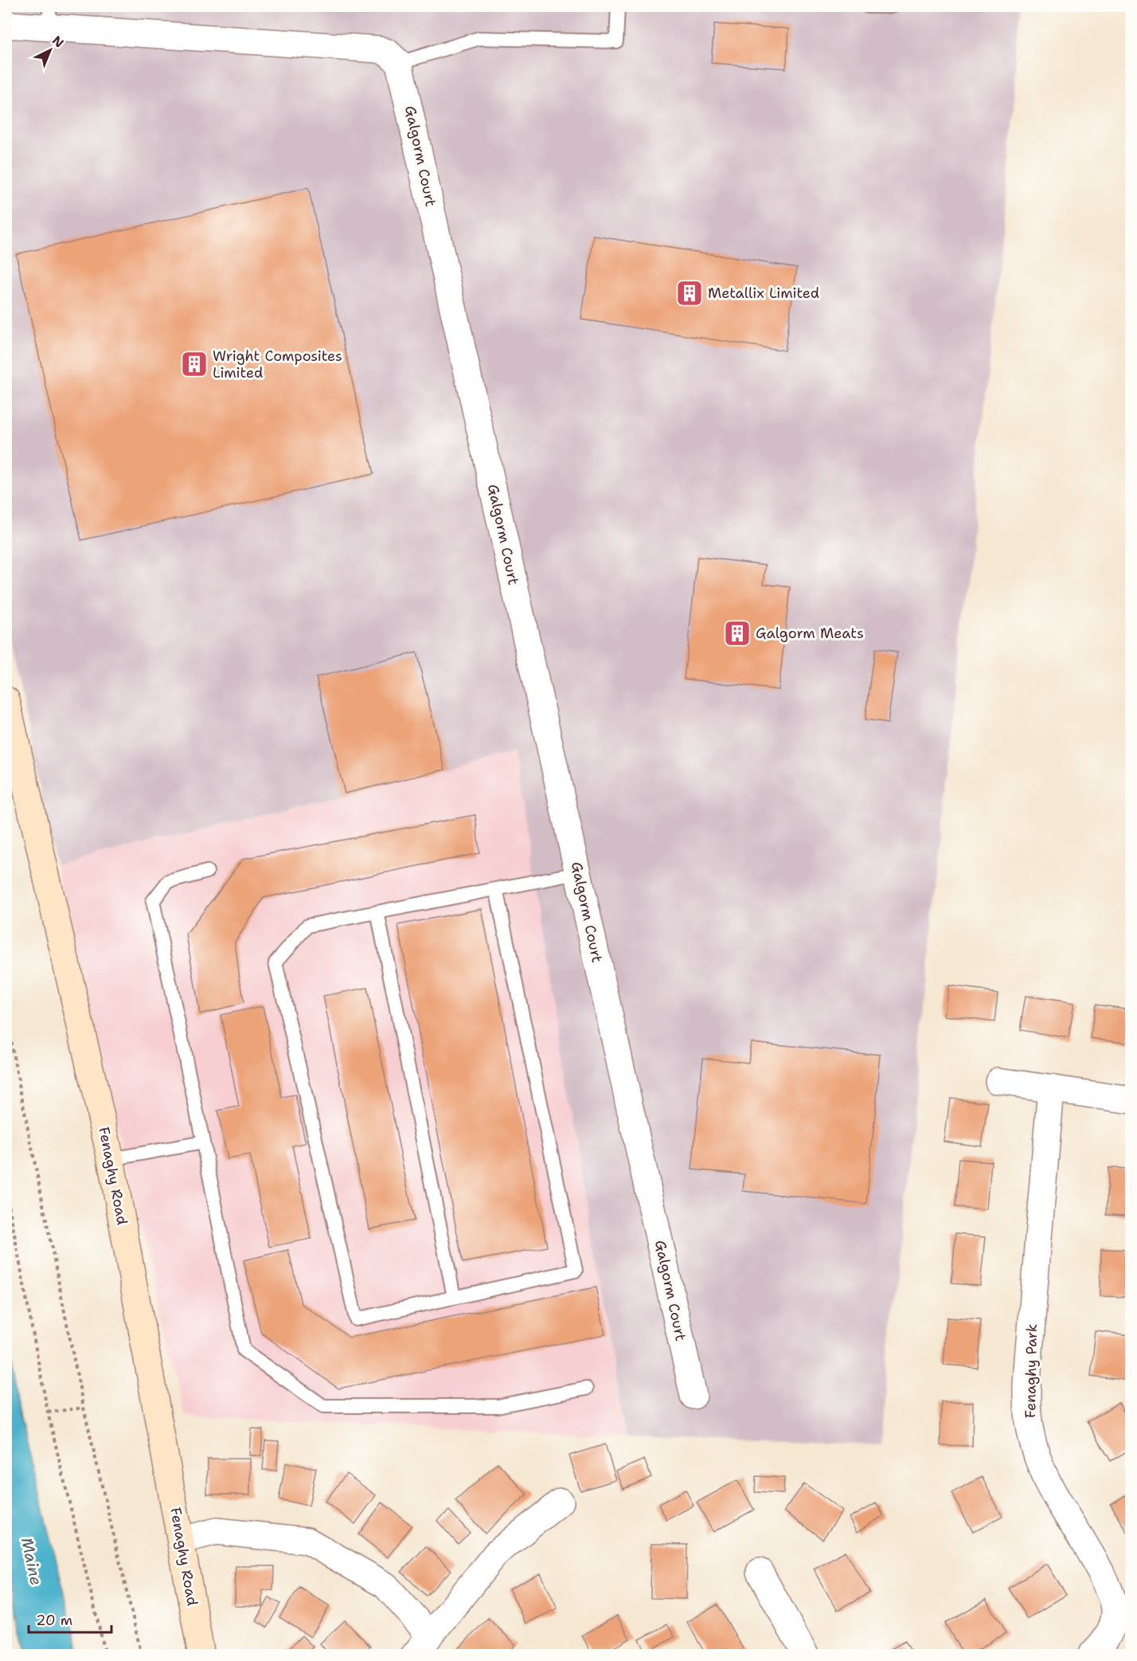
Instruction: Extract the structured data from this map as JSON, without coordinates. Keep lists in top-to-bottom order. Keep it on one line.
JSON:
{"streets":{"street":["Galgorm Court","Fenaghy Road","Fenaghy Park"]},"water":["Maine"],"places":{"building":["Metallix Limited","Wright Composites Limited","Galgorm Meats"]},"scale_bar":"20 m","north":"top right"}
